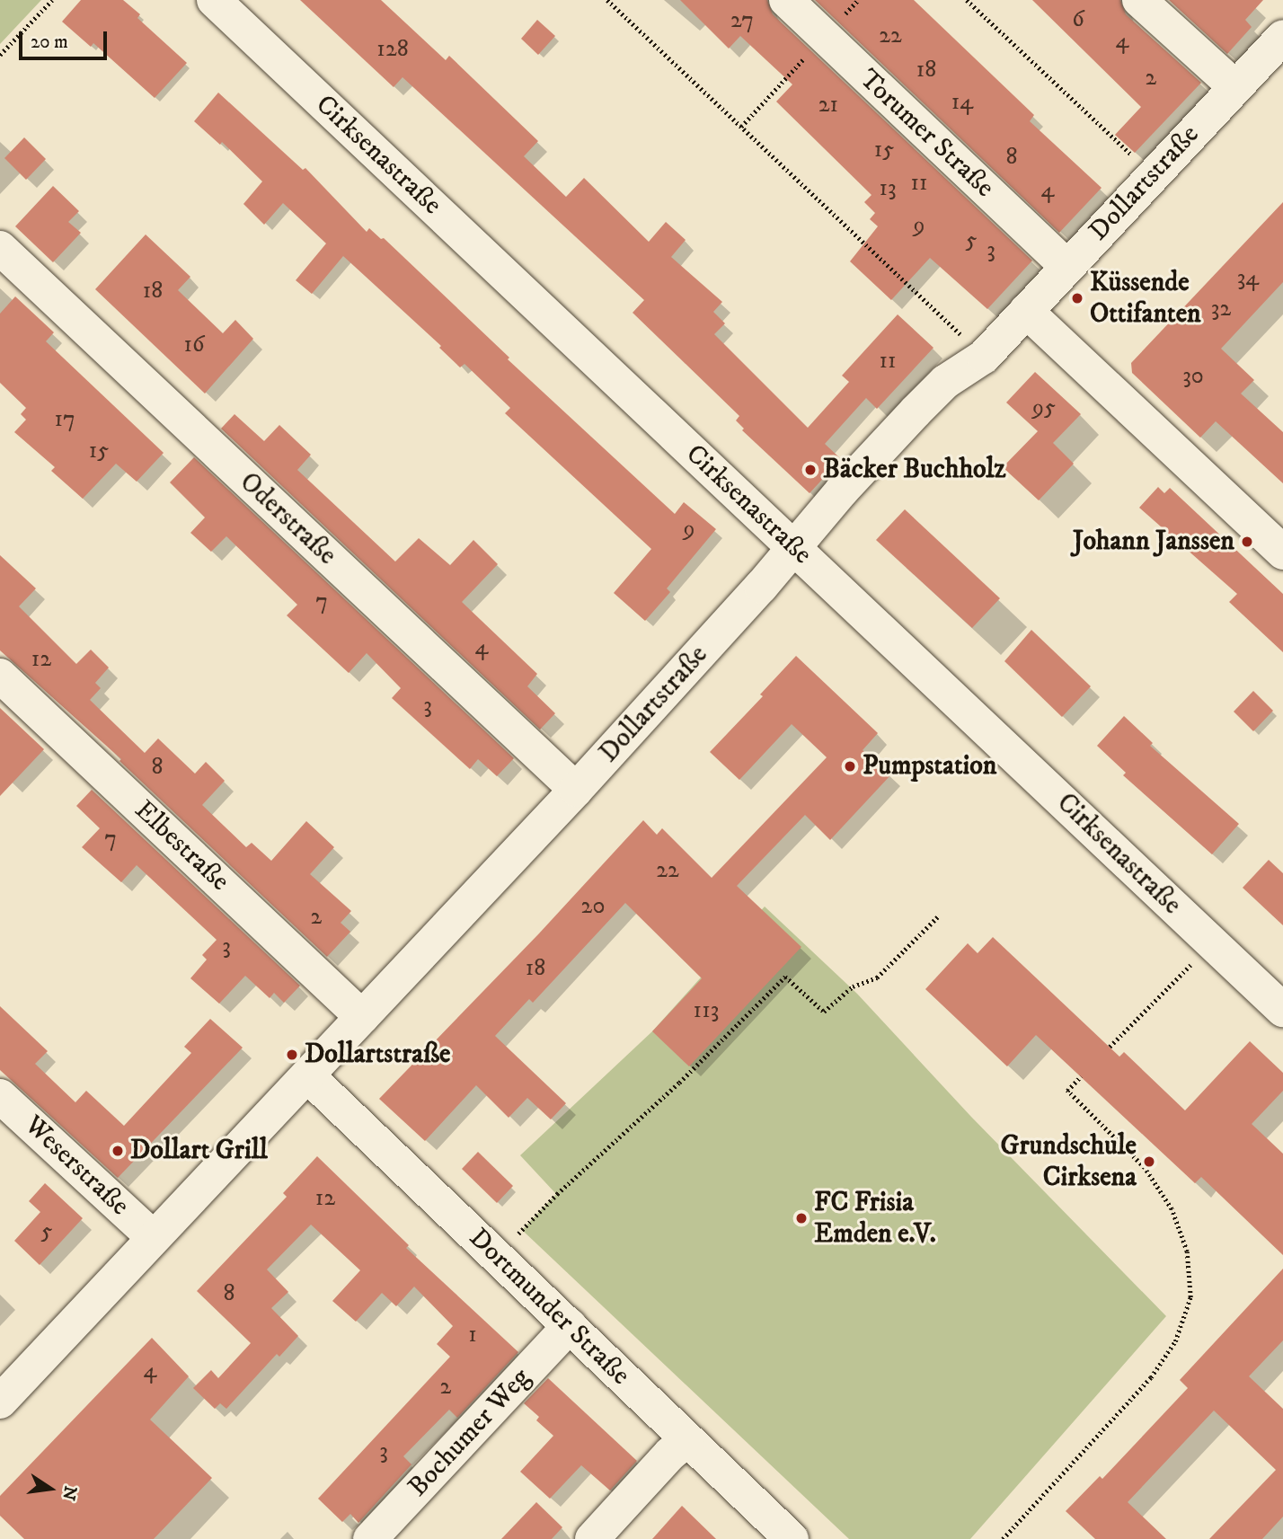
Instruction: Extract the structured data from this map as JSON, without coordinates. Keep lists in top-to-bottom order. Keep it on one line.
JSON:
{"streets":{"street":["Torumer Straße","Cirksenastraße","Dollartstraße","Oderstraße","Elbestraße","Weserstraße","Dortmunder Straße","Bochumer Weg"]},"crossings":[["Torumer Straße","Dollartstraße"],["Cirksenastraße","Dollartstraße"],["Dollartstraße","Oderstraße"],["Dollartstraße","Elbestraße"],["Dollartstraße","Weserstraße"],["Dollartstraße","Dortmunder Straße"],["Dortmunder Straße","Bochumer Weg"]],"places":["Küssende Ottifanten","Bäcker Buchholz","Johann Janssen","Pumpstation","Dollartstraße","Dollart Grill","Grundschule Cirksena","FC Frisia Emden e.V."],"house_numbers":["6","27","22","4","128","18","2","14","21","15","8","11","13","4","9","5","3","34","18","32","16","11","30","95","17","15","9","7","4","12","3","8","7","22","20","2","3","18","113","12","5","8","1","4","2","3"],"scale_bar":"20 m","north":"right"}
